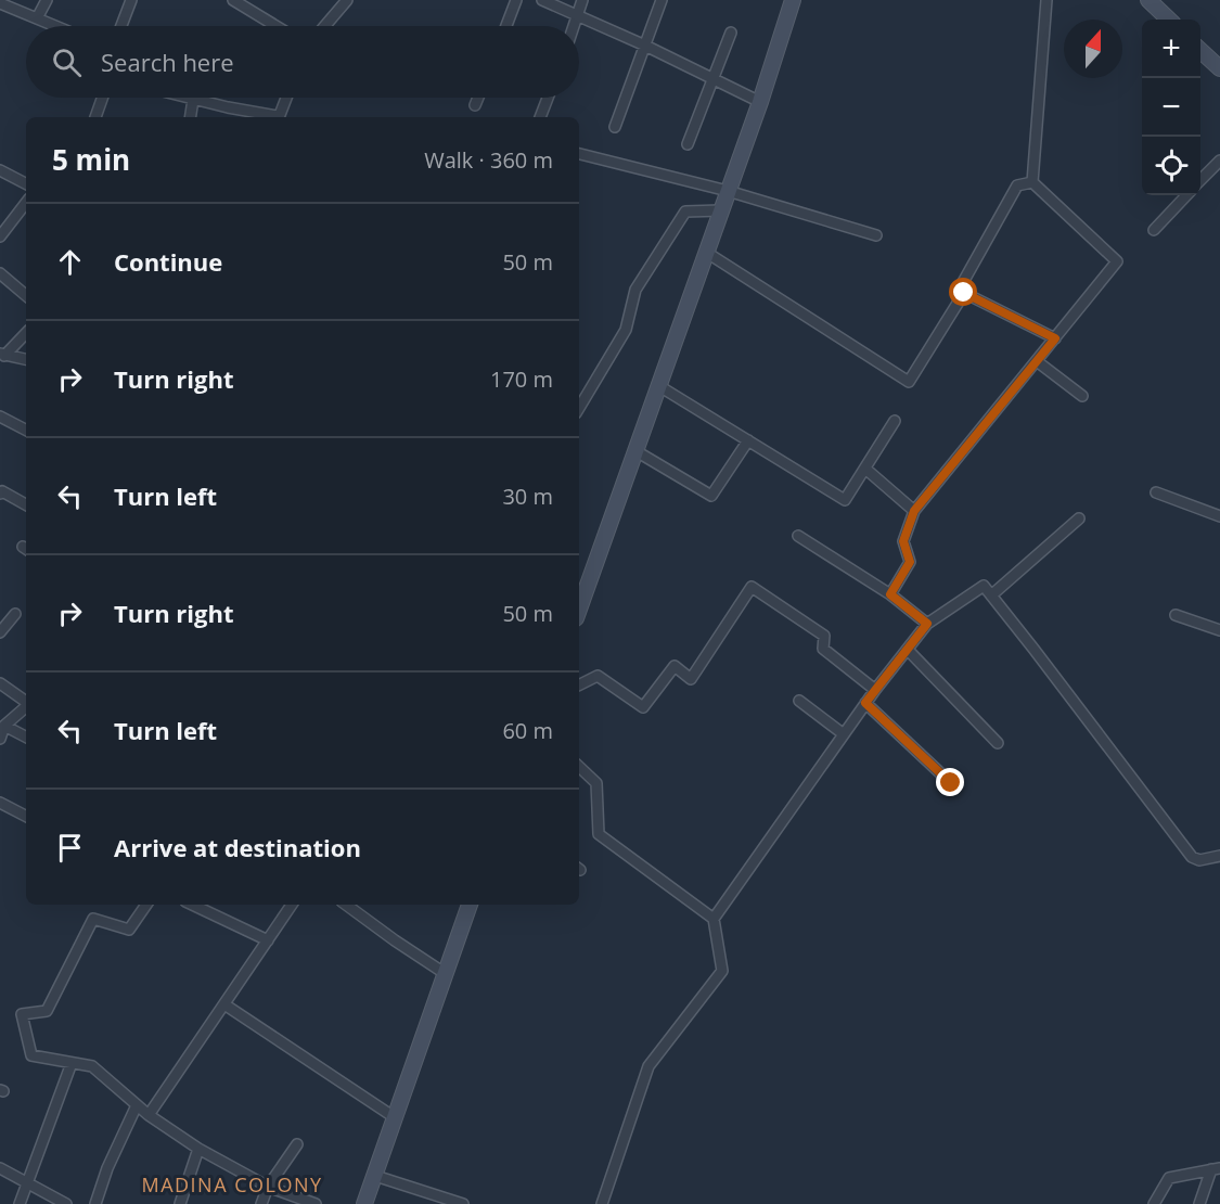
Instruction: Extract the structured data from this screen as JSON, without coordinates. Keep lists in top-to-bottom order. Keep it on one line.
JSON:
{"districts":["MADINA COLONY"],"north":"top","page":{"map_buttons":["+","−"],"search":"Search here","heading":["5 min","Walk · 360 m"],"list":[["Continue","50 m"],["Turn right","170 m"],["Turn left","30 m"],["Turn right","50 m"],["Turn left","60 m"],"Arrive at destination"]}}
